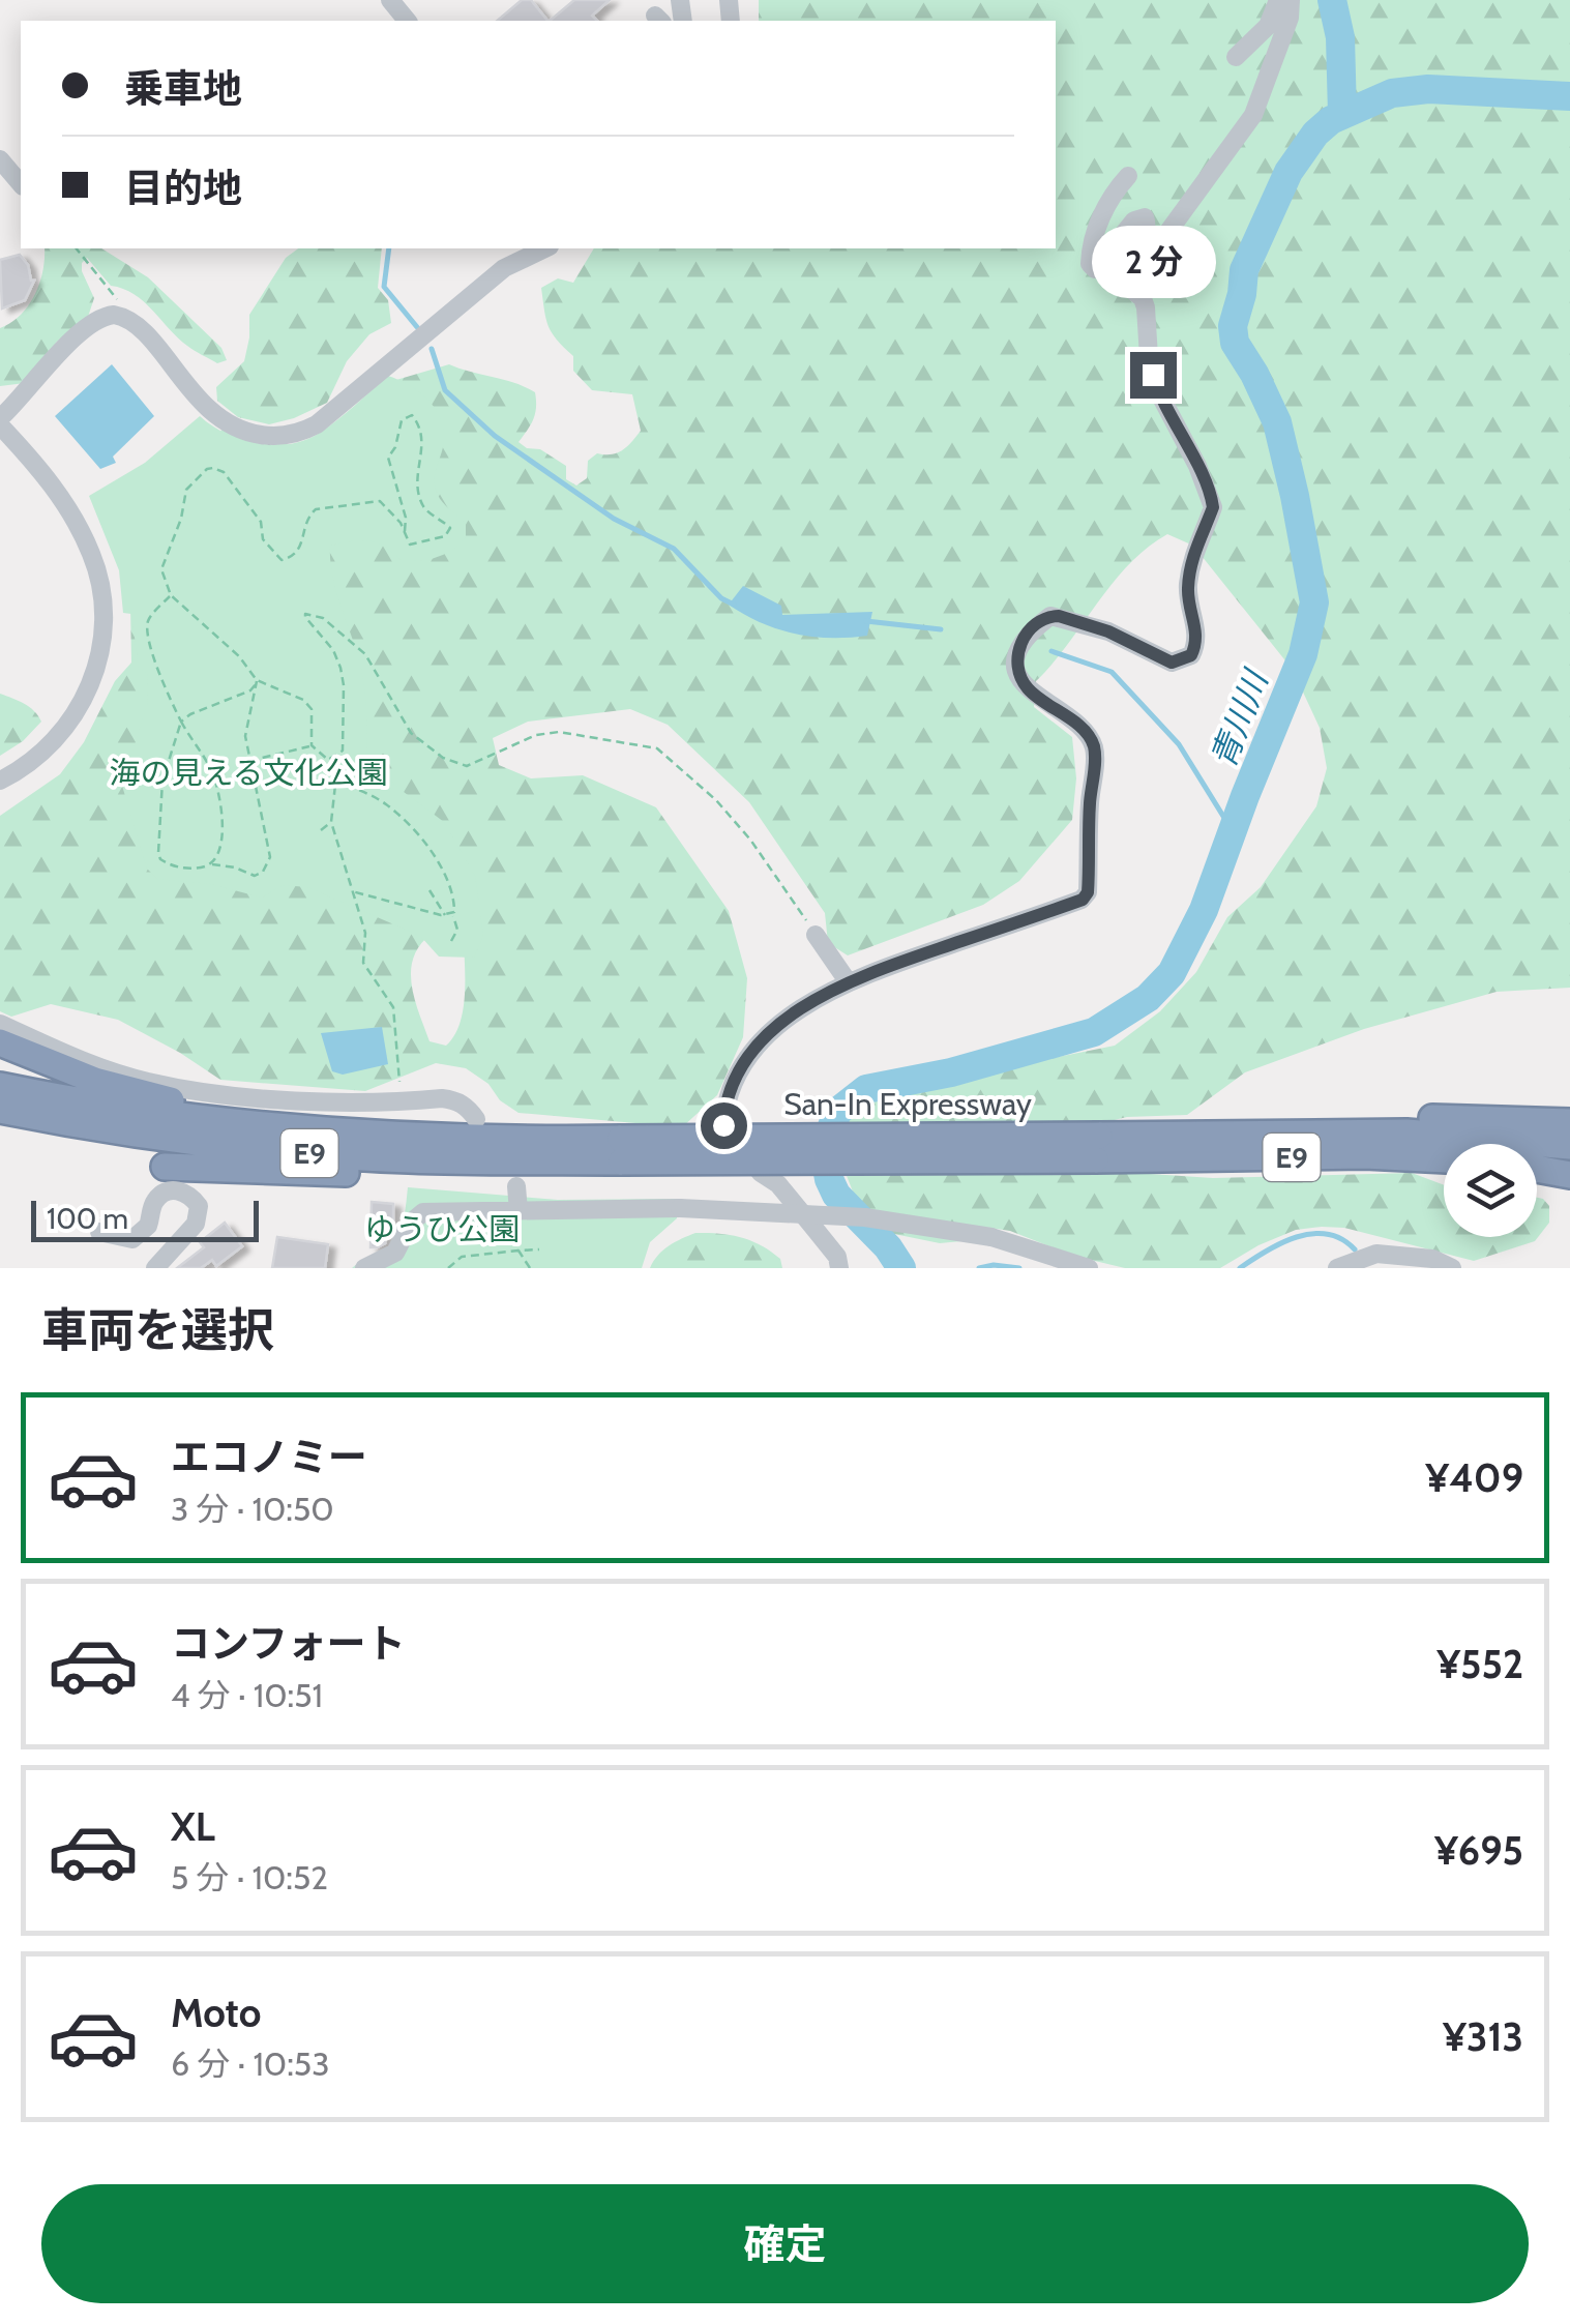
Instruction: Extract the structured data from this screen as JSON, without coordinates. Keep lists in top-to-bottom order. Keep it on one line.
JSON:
{"streets":{"highway":["San-In Expressway","E9"]},"water":["青川川"],"parks":["海の見える文化公園","ゆうひ公園"],"scale_bar":"100 m","page":{"banner":["乗車地","目的地"],"bubble":"2 分","scale":"100 m","heading":"車両を選択","list":[{"name":"エコノミー","note":"3 分 · 10:50","value":"¥409"},{"name":"コンフォート","note":"4 分 · 10:51","value":"¥552"},{"name":"XL","note":"5 分 · 10:52","value":"¥695"},{"name":"Moto","note":"6 分 · 10:53","value":"¥313"}],"buttons":"確定"}}
